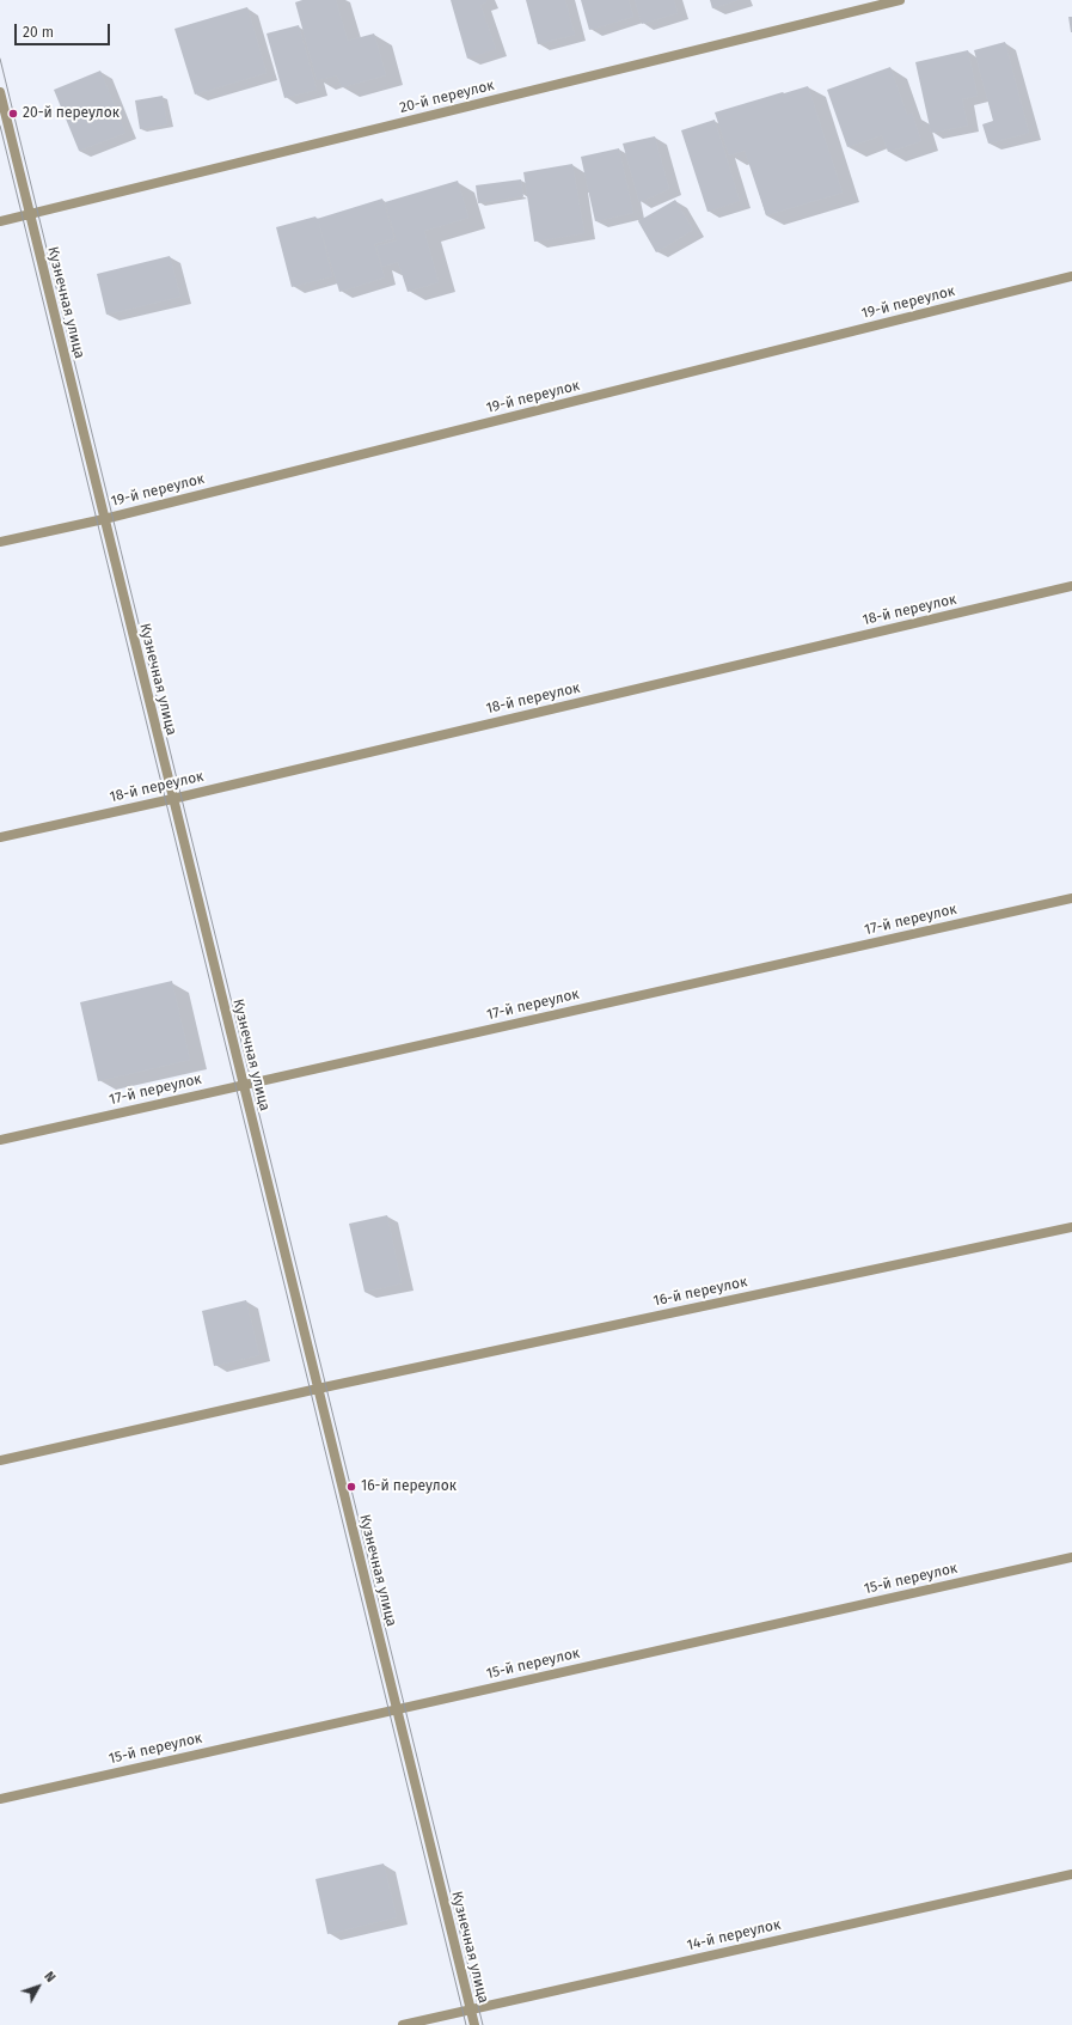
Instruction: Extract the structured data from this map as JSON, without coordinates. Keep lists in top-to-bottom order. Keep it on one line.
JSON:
{"streets":{"street":["20-й переулок","Кузнечная улица","19-й переулок","18-й переулок","17-й переулок","16-й переулок","15-й переулок","14-й переулок"]},"crossings":[["20-й переулок","Кузнечная улица"],["Кузнечная улица","19-й переулок"],["Кузнечная улица","18-й переулок"],["Кузнечная улица","17-й переулок"],["Кузнечная улица","16-й переулок"],["Кузнечная улица","15-й переулок"],["Кузнечная улица","14-й переулок"]],"places":["20-й переулок","16-й переулок"],"scale_bar":"20 m","north":"top right"}
